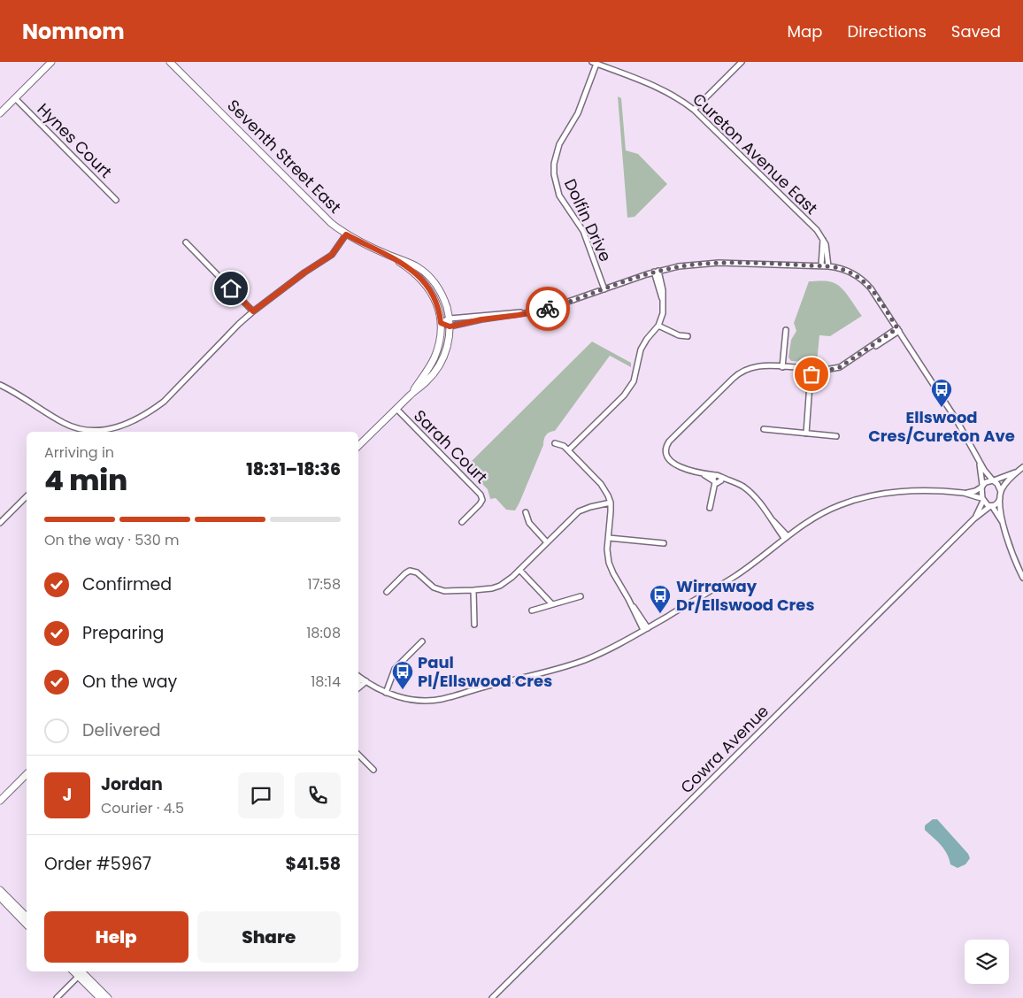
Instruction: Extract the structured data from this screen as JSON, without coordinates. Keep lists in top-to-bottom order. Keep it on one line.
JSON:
{"streets":{"main road":["Seventh Street East"],"street":["Hynes Court","Cureton Avenue East","Dolfin Drive","Sarah Court","Cowra Avenue"]},"crossings":[["Cureton Avenue East","Dolfin Drive"]],"places":{"bus stop":["Ellswood Cres/Cureton Ave","Wirraway Dr/Ellswood Cres","Paul Pl/Ellswood Cres"]},"page":{"header":"Nomnom","nav":["Map","Directions","Saved"],"heading":["4 min","Arriving in","18:31–18:36"],"panel":["Jordan","Courier · 4.5","Order #5967","$41.58"],"bar":"On the way · 530 m","list":[["Confirmed","17:58"],["Preparing","18:08"],["On the way","18:14"],"Delivered"],"round":"J","buttons":["Help","Share"]}}
